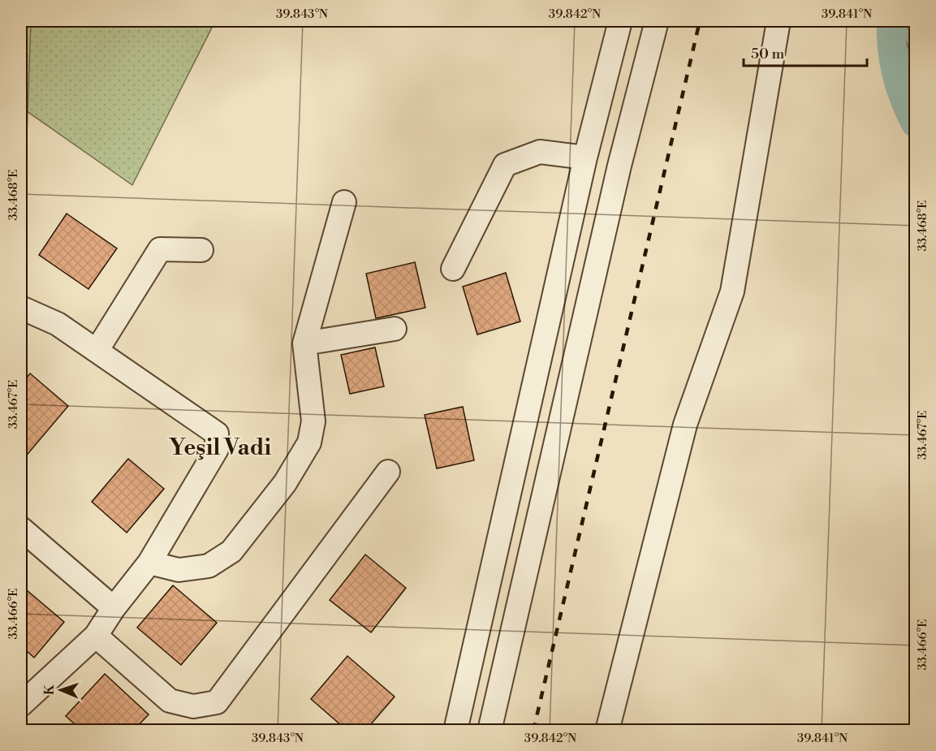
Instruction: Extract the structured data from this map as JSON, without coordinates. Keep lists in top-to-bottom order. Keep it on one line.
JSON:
{"districts":["Yeşil Vadi"],"scale_bar":"50 m","north":"left","coordinates":["39.843°N","39.842°N","39.841°N","33.468°E","33.467°E","33.466°E"]}
